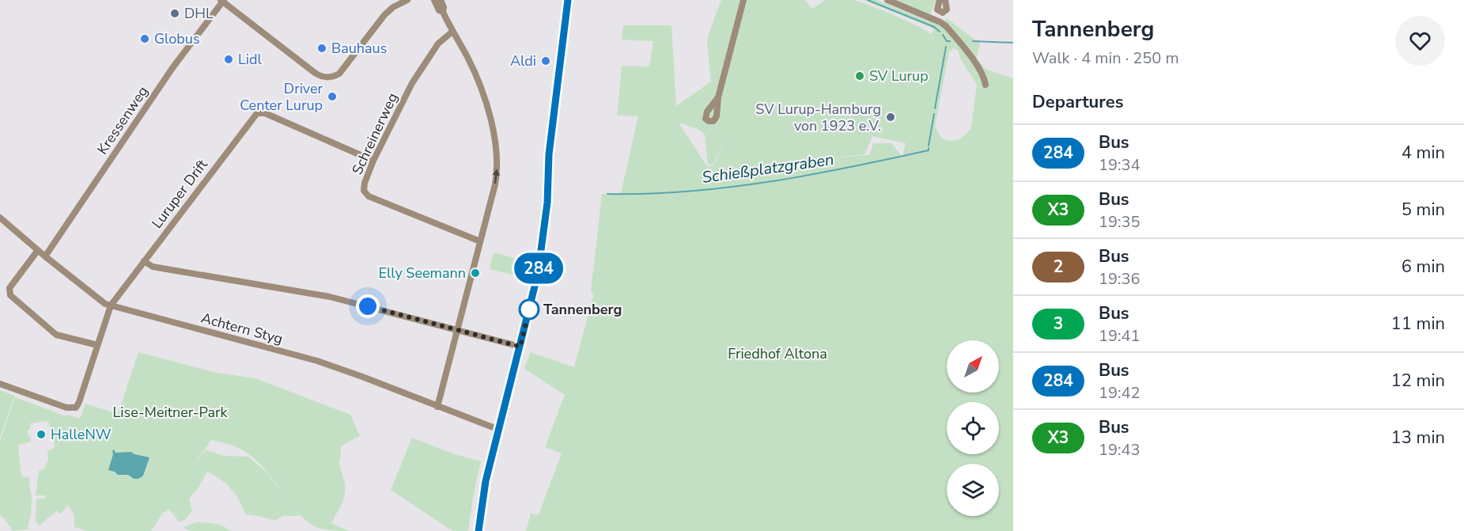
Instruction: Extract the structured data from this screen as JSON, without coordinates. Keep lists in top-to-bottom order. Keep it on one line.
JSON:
{"streets":{"street":["Kressenweg","Schreinerweg","Luruper Drift","Achtern Styg"]},"crossings":[["Kressenweg","Achtern Styg"],["Schreinerweg","Luruper Drift"],["Luruper Drift","Achtern Styg"]],"water":["Schießplatzgraben"],"parks":["Friedhof Altona","Lise-Meitner-Park"],"places":["DHL","Globus","Bauhaus","Lidl","Aldi","SV Lurup","Driver Center Lurup","SV Lurup-Hamburg von 1923 e.V.","Elly Seemann","Tannenberg","HalleNW"],"lines":["bus line 284"],"north":"top right","page":{"on_map":"284","heading":[["Tannenberg","Walk · 4 min · 250 m"],"Departures"],"list":[{"mark":"284","name":"Bus","note":"19:34","value":"4 min"},{"mark":"X3","name":"Bus","note":"19:35","value":"5 min"},{"mark":"2","name":"Bus","note":"19:36","value":"6 min"},{"mark":"3","name":"Bus","note":"19:41","value":"11 min"},{"mark":"284","name":"Bus","note":"19:42","value":"12 min"},{"mark":"X3","name":"Bus","note":"19:43","value":"13 min"}]}}
